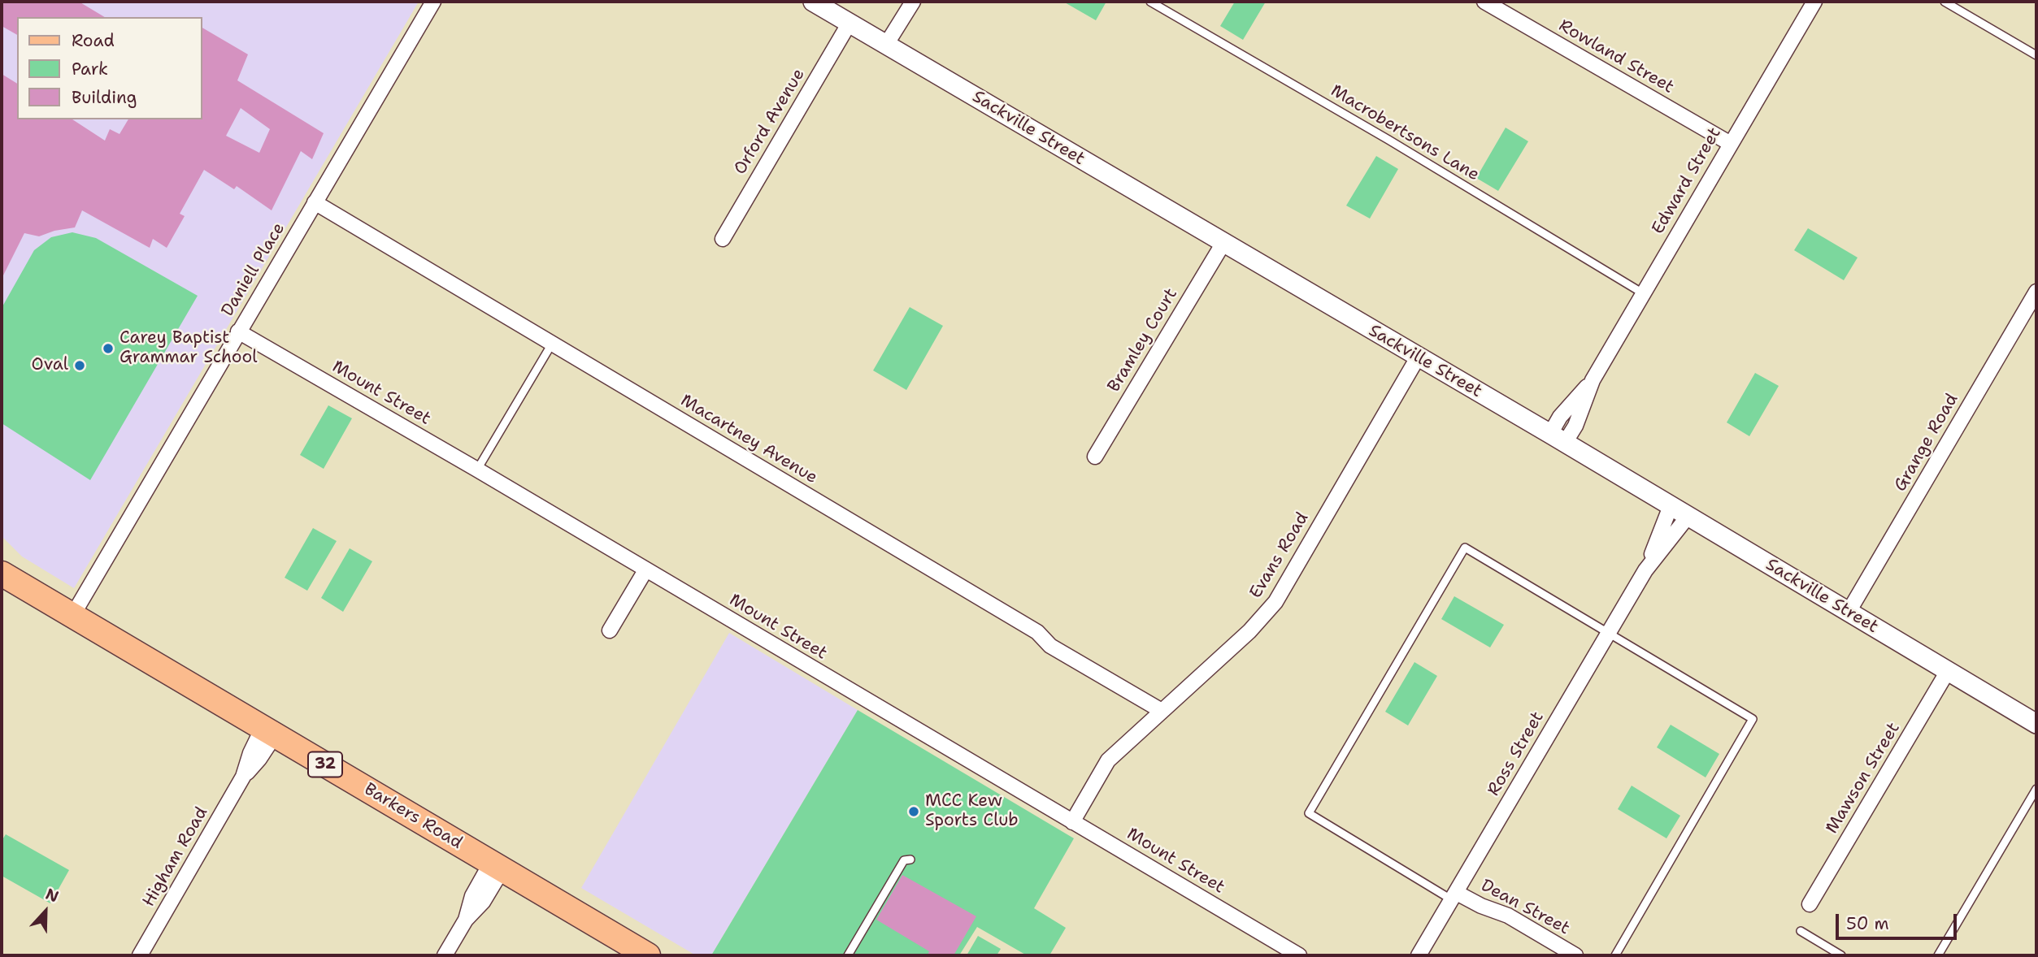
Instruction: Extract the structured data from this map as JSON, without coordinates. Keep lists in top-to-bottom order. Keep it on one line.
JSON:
{"streets":{"main road":["32","Barkers Road"],"street":["Rowland Street","Orford Avenue","Sackville Street","Edward Street","Daniell Place","Bramley Court","Mount Street","Macartney Avenue","Grange Road","Evans Road","Ross Street","Mawson Street","Higham Road","Dean Street"],"lane":["Macrobertsons Lane"]},"crossings":[["Rowland Street","Edward Street"],["Orford Avenue","Sackville Street"],["Sackville Street","Edward Street"],["Sackville Street","Bramley Court"],["Sackville Street","Grange Road"],["Sackville Street","Evans Road"],["Sackville Street","Ross Street"],["Sackville Street","Mawson Street"],["Macrobertsons Lane","Edward Street"],["Daniell Place","Mount Street"],["Daniell Place","Macartney Avenue"],["Daniell Place","Barkers Road"],["Mount Street","Evans Road"],["Macartney Avenue","Evans Road"],["Ross Street","Dean Street"],["Barkers Road","Higham Road"]],"places":["Carey Baptist Grammar School","Oval","MCC Kew Sports Club"],"legend":["Road","Park","Building"],"scale_bar":"50 m","north":"top"}
